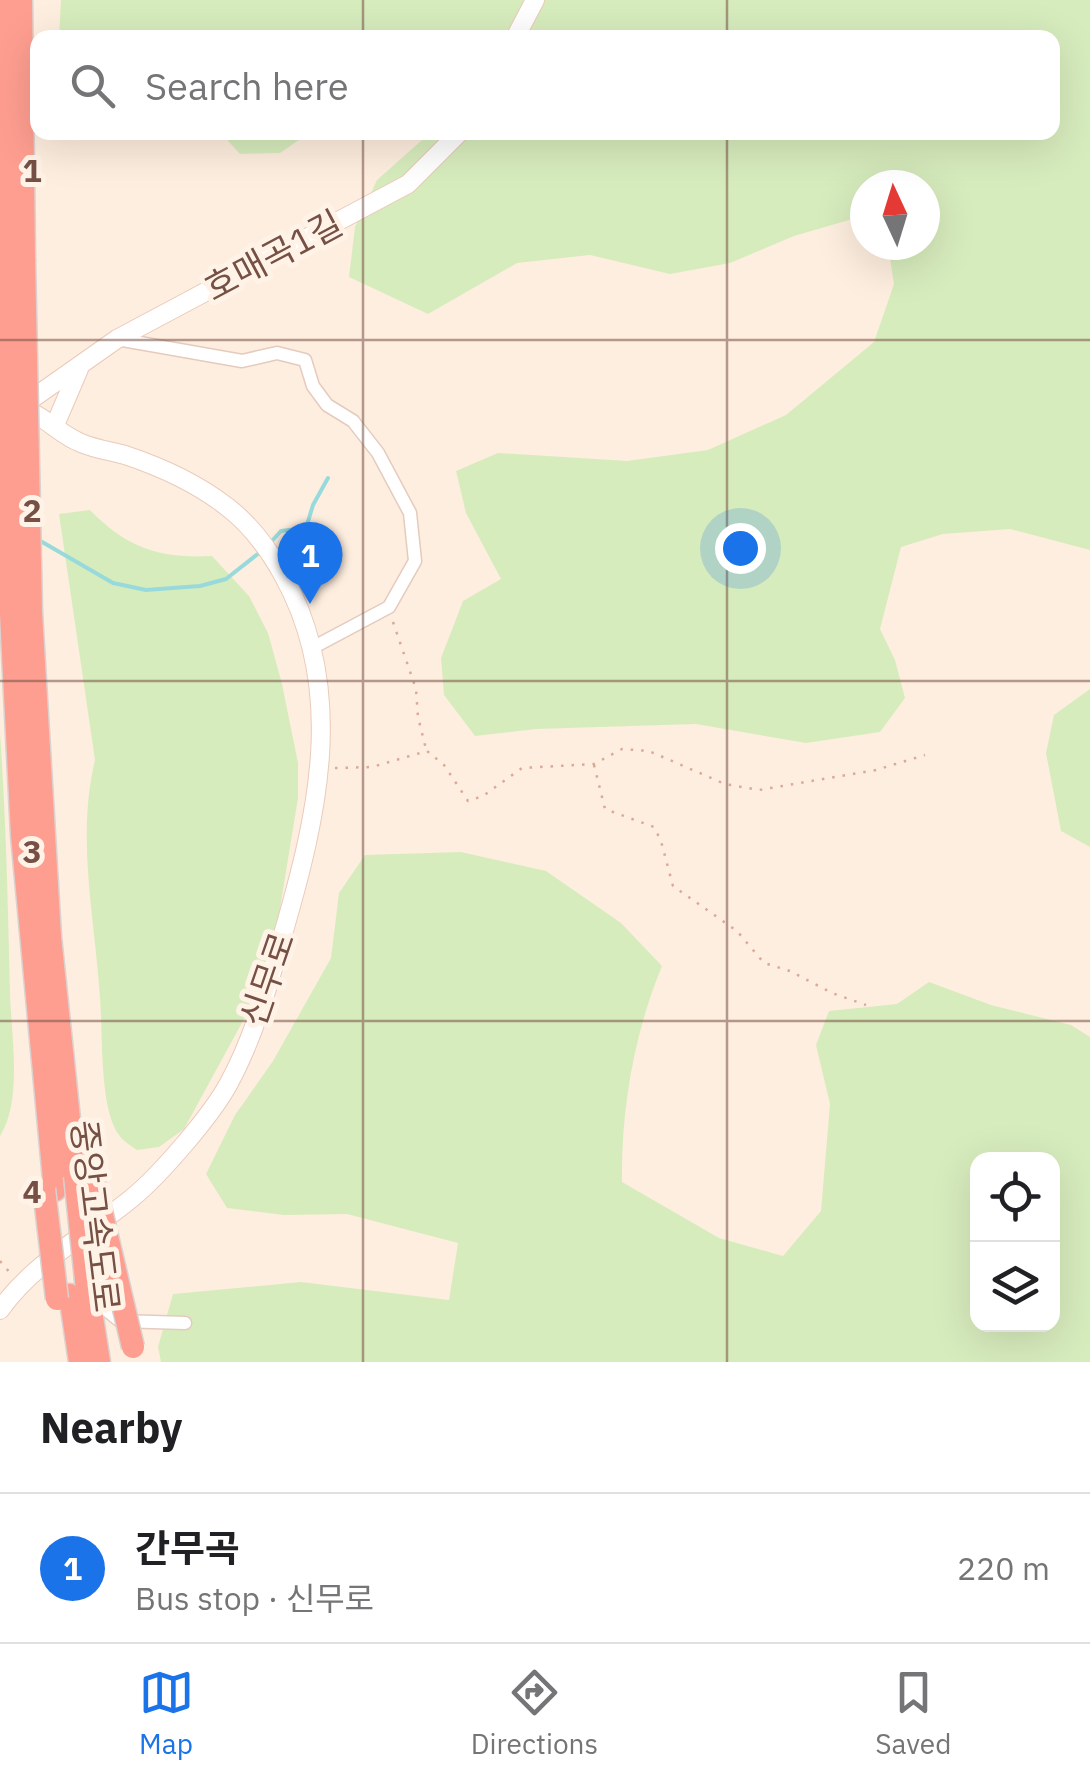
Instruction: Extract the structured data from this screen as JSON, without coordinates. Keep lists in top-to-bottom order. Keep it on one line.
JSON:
{"streets":{"highway":["중앙고속도로"],"street":["호매곡1길","신무로"]},"north":"top","page":{"search":"Search here","pins":"1","heading":"Nearby","list":[{"mark":"1","name":"간무곡","note":"Bus stop · 신무로","value":"220 m"}],"nav":["Map","Directions","Saved"]},"grid":{"rows":["1","2","3","4"]}}
